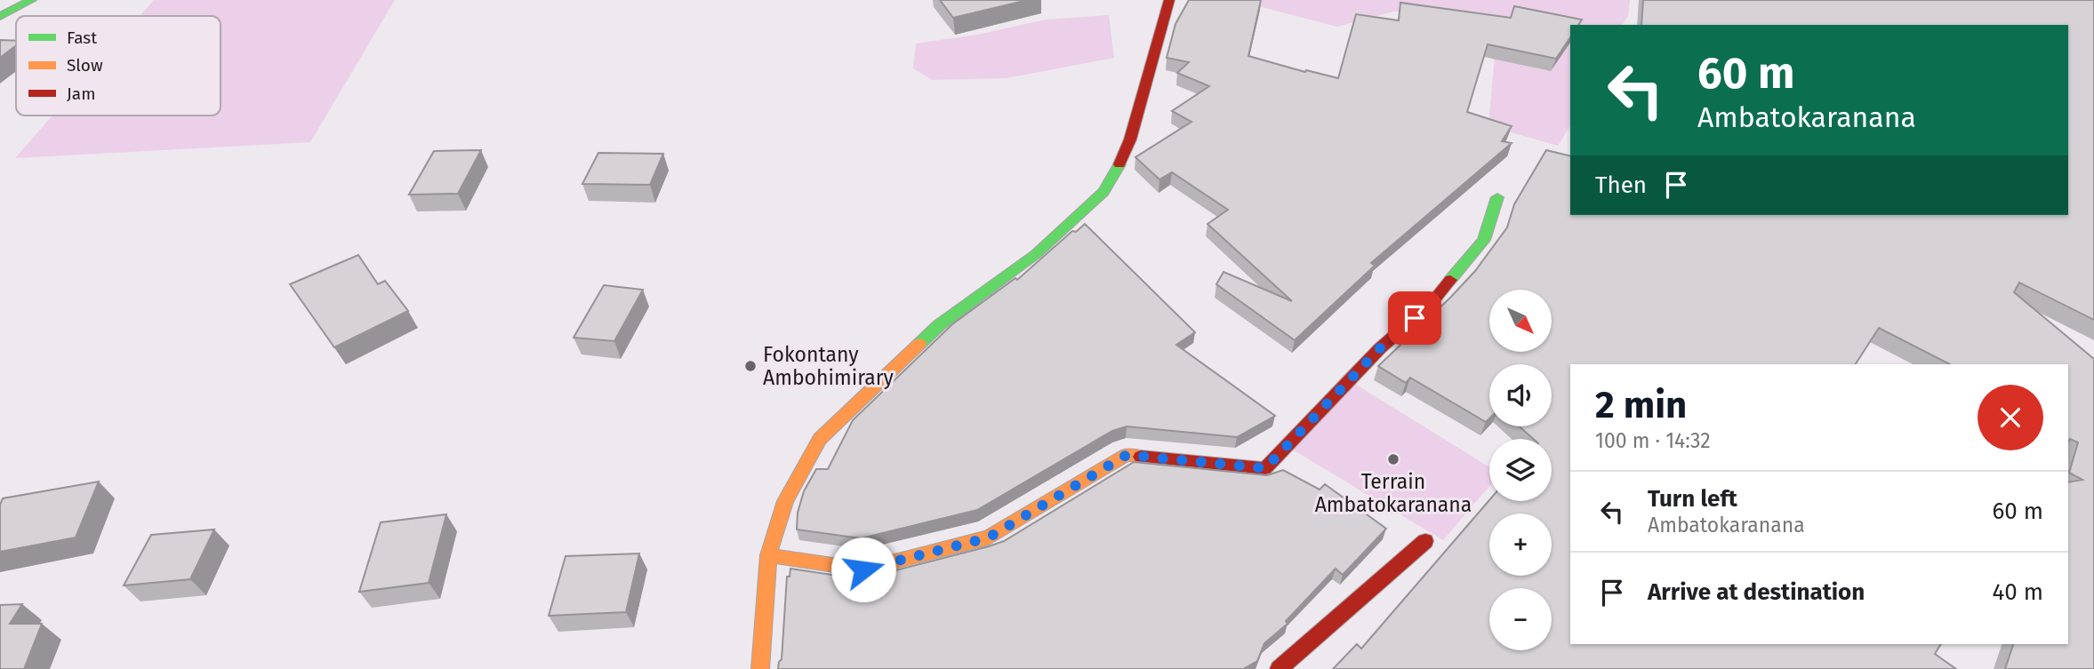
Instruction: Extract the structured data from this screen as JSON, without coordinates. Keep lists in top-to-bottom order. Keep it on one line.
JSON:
{"places":["Fokontany Ambohimirary","Terrain Ambatokaranana"],"legend":["Fast","Slow","Jam"],"north":"bottom right","page":{"turn":["60 m","Ambatokaranana"],"then":"Then","map_buttons":["+","−"],"heading":["2 min","100 m · 14:32"],"list":[{"name":"Turn left","note":"Ambatokaranana","value":"60 m"},{"name":"Arrive at destination","value":"40 m"}]}}
